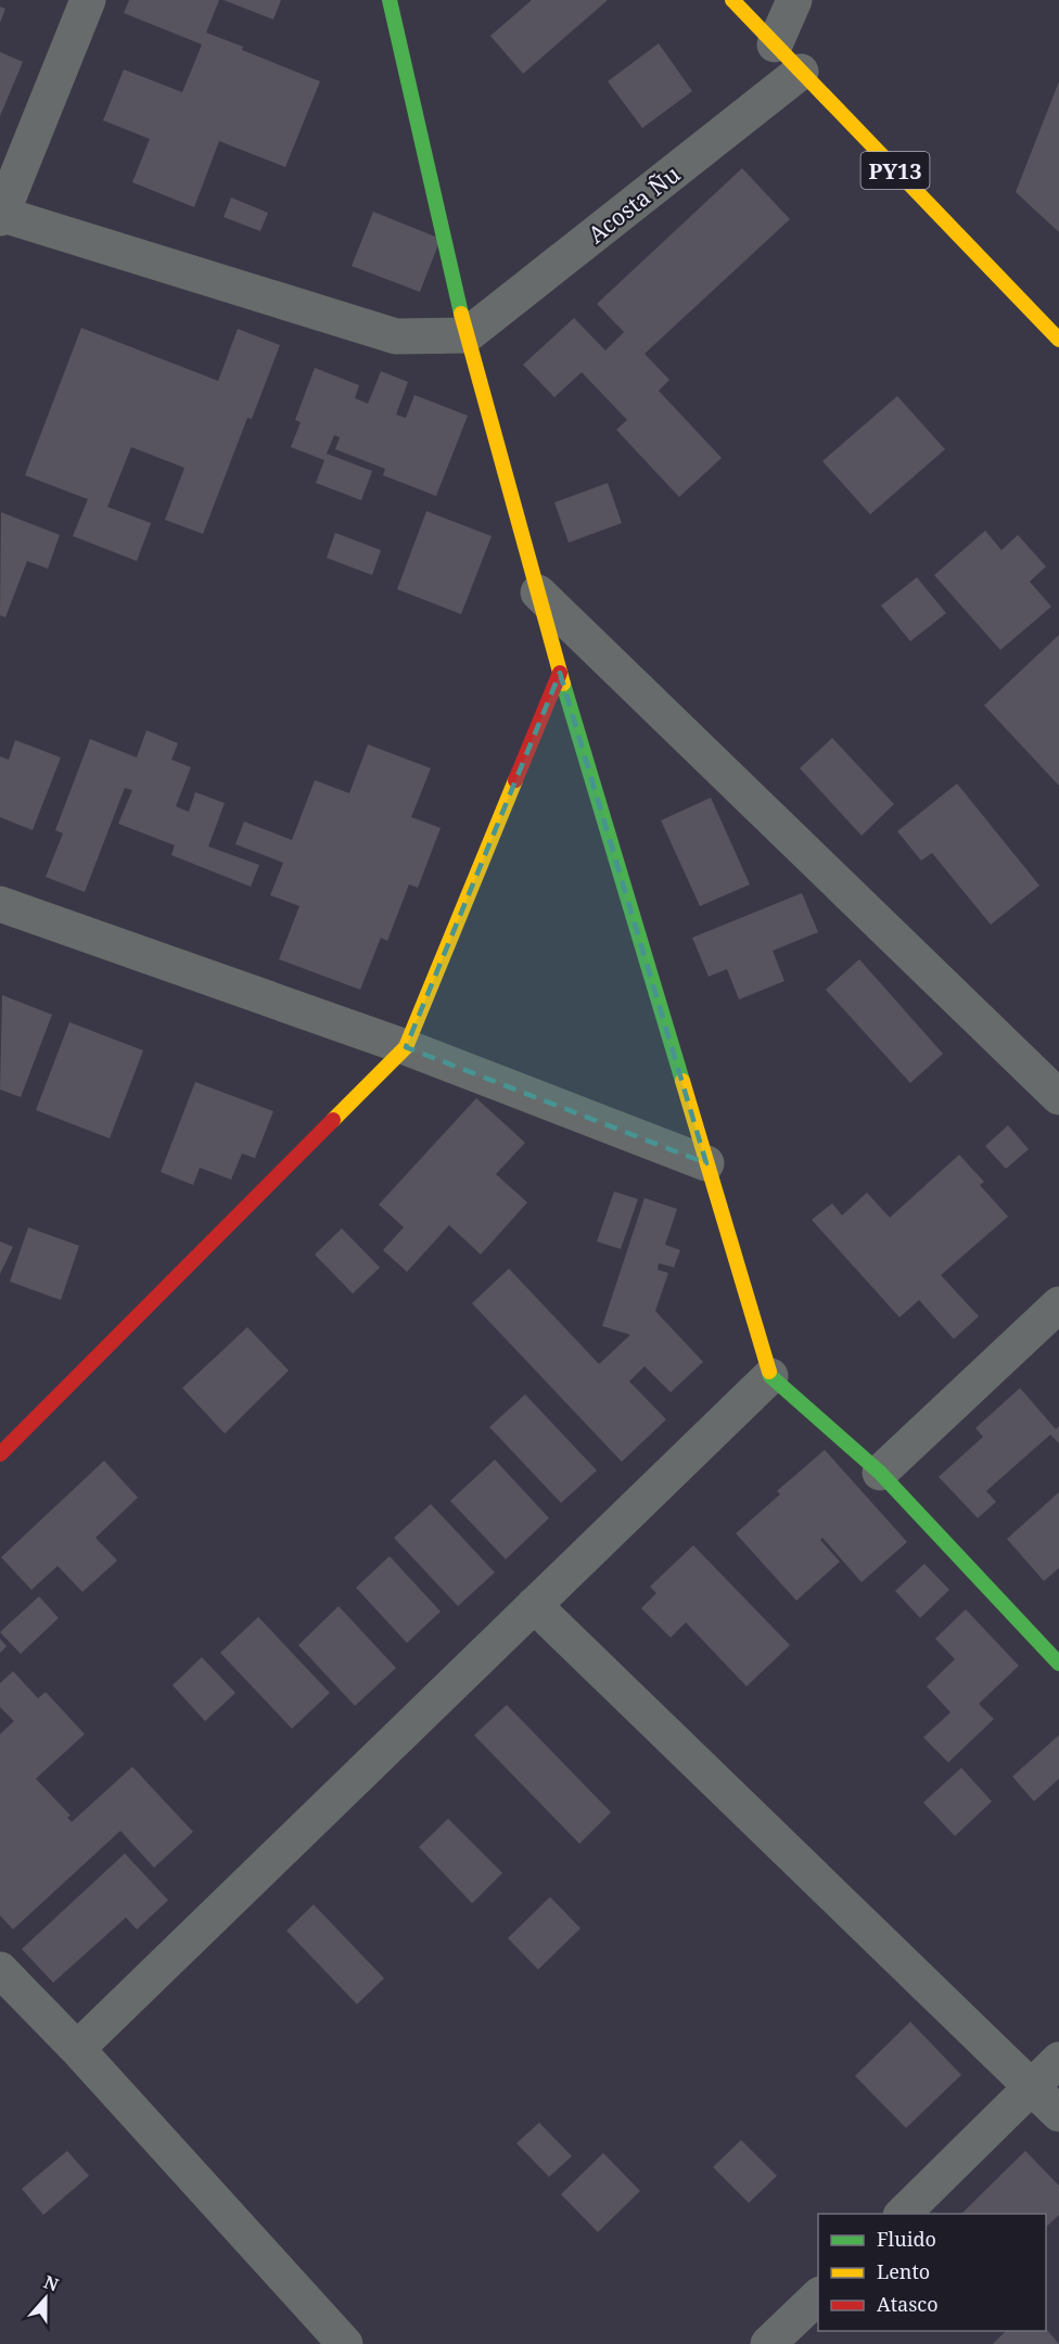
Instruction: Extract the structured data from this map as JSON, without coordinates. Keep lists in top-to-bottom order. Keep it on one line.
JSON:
{"streets":{"main road":["PY13"],"street":["Acosta Ñu"]},"crossings":[["PY13","Acosta Ñu"]],"legend":["Fluido","Lento","Atasco"],"north":"top"}
